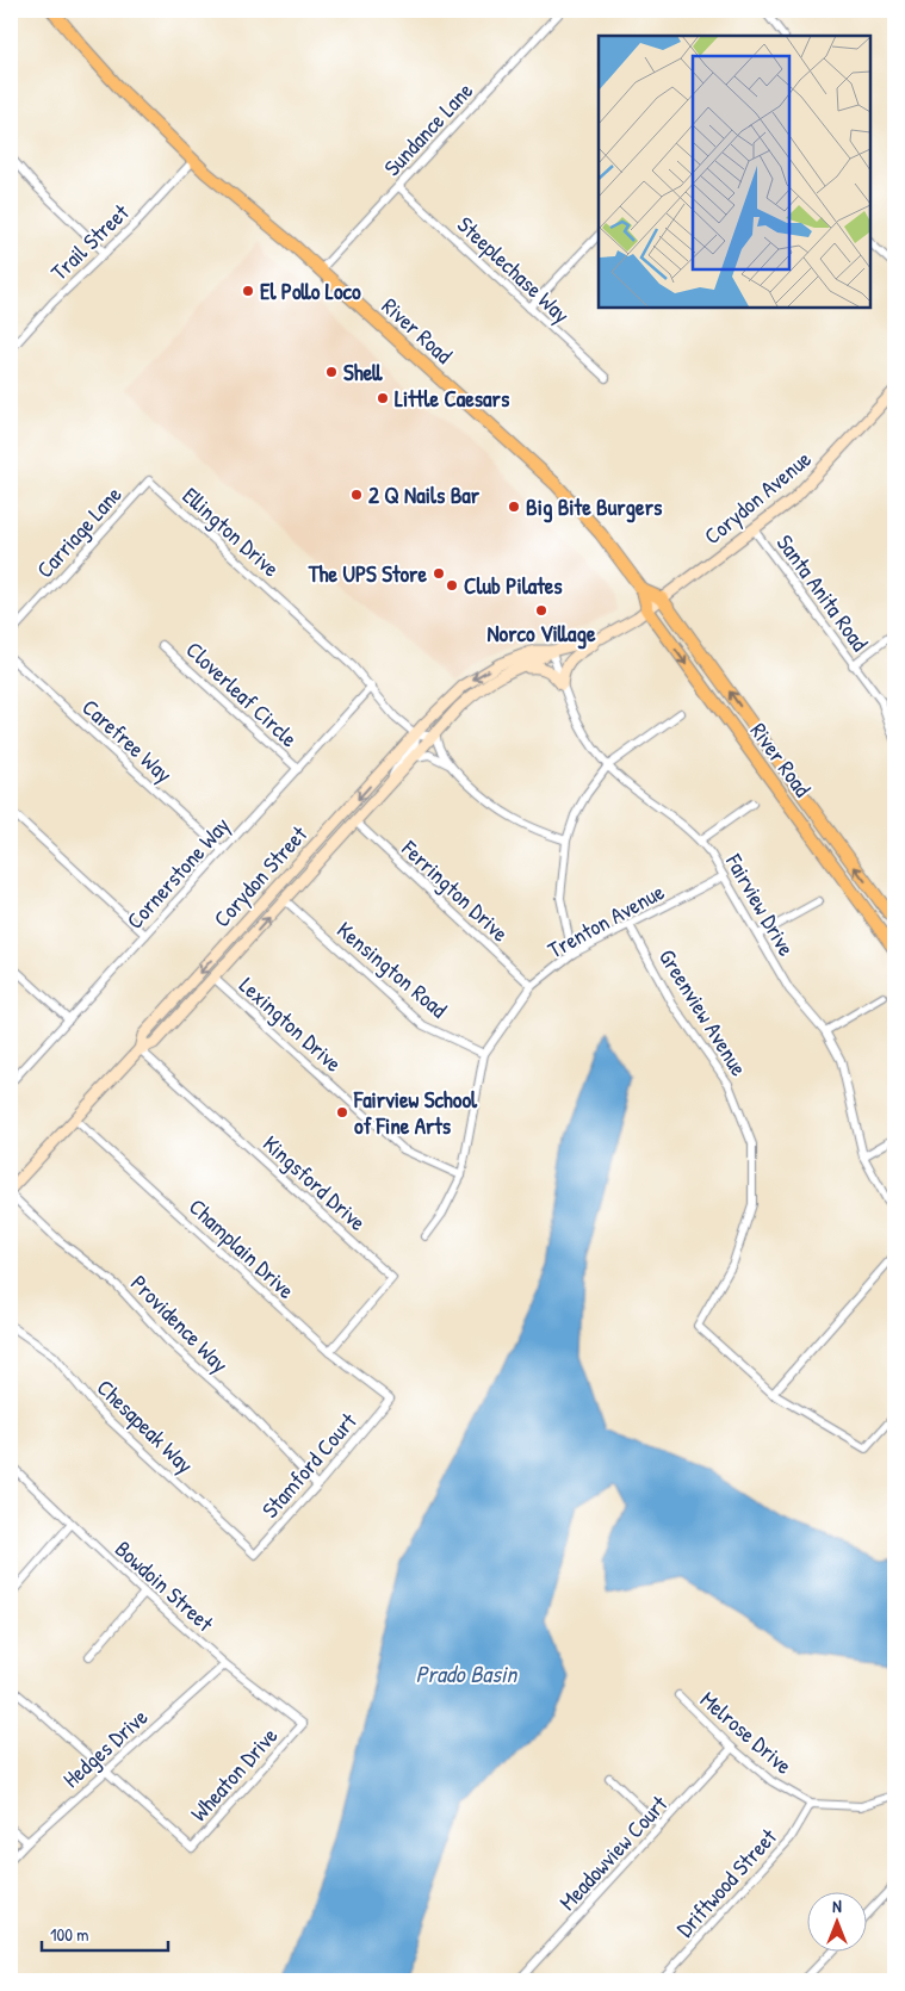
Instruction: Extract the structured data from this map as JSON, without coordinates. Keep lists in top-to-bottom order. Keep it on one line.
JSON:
{"streets":{"main road":["River Road","Corydon Avenue","Corydon Street"],"street":["Sundance Lane","Trail Street","Steeplechase Way","Carriage Lane","Ellington Drive","Santa Anita Road","Cloverleaf Circle","Carefree Way","Cornerstone Way","Ferrington Drive","Fairview Drive","Trenton Avenue","Kensington Road","Greenview Avenue","Lexington Drive","Kingsford Drive","Champlain Drive","Providence Way","Chesapeak Way","Stamford Court","Bowdoin Street","Melrose Drive","Hedges Drive","Wheaton Drive","Meadowview Court","Driftwood Street"]},"crossings":[["Sundance Lane","Steeplechase Way"],["Sundance Lane","River Road"],["Trail Street","River Road"],["River Road","Corydon Avenue"],["River Road","Corydon Street"],["Corydon Avenue","Santa Anita Road"],["Corydon Avenue","Corydon Street"],["Carriage Lane","Ellington Drive"],["Ellington Drive","Cornerstone Way"],["Ellington Drive","Corydon Street"],["Cloverleaf Circle","Cornerstone Way"],["Carefree Way","Cornerstone Way"],["Corydon Street","Ferrington Drive"],["Corydon Street","Fairview Drive"],["Corydon Street","Kensington Road"],["Corydon Street","Lexington Drive"],["Corydon Street","Kingsford Drive"],["Corydon Street","Champlain Drive"],["Ferrington Drive","Trenton Avenue"],["Fairview Drive","Trenton Avenue"],["Trenton Avenue","Kensington Road"],["Trenton Avenue","Greenview Avenue"],["Trenton Avenue","Lexington Drive"],["Kingsford Drive","Champlain Drive"],["Champlain Drive","Stamford Court"],["Providence Way","Stamford Court"],["Chesapeak Way","Stamford Court"],["Bowdoin Street","Hedges Drive"],["Bowdoin Street","Wheaton Drive"],["Melrose Drive","Meadowview Court"],["Melrose Drive","Driftwood Street"],["Hedges Drive","Wheaton Drive"]],"water":["Prado Basin"],"places":["El Pollo Loco","Shell","Little Caesars","2 Q Nails Bar","Big Bite Burgers","The UPS Store","Club Pilates","Norco Village","Fairview School of Fine Arts"],"scale_bar":"100 m","north":"top"}
